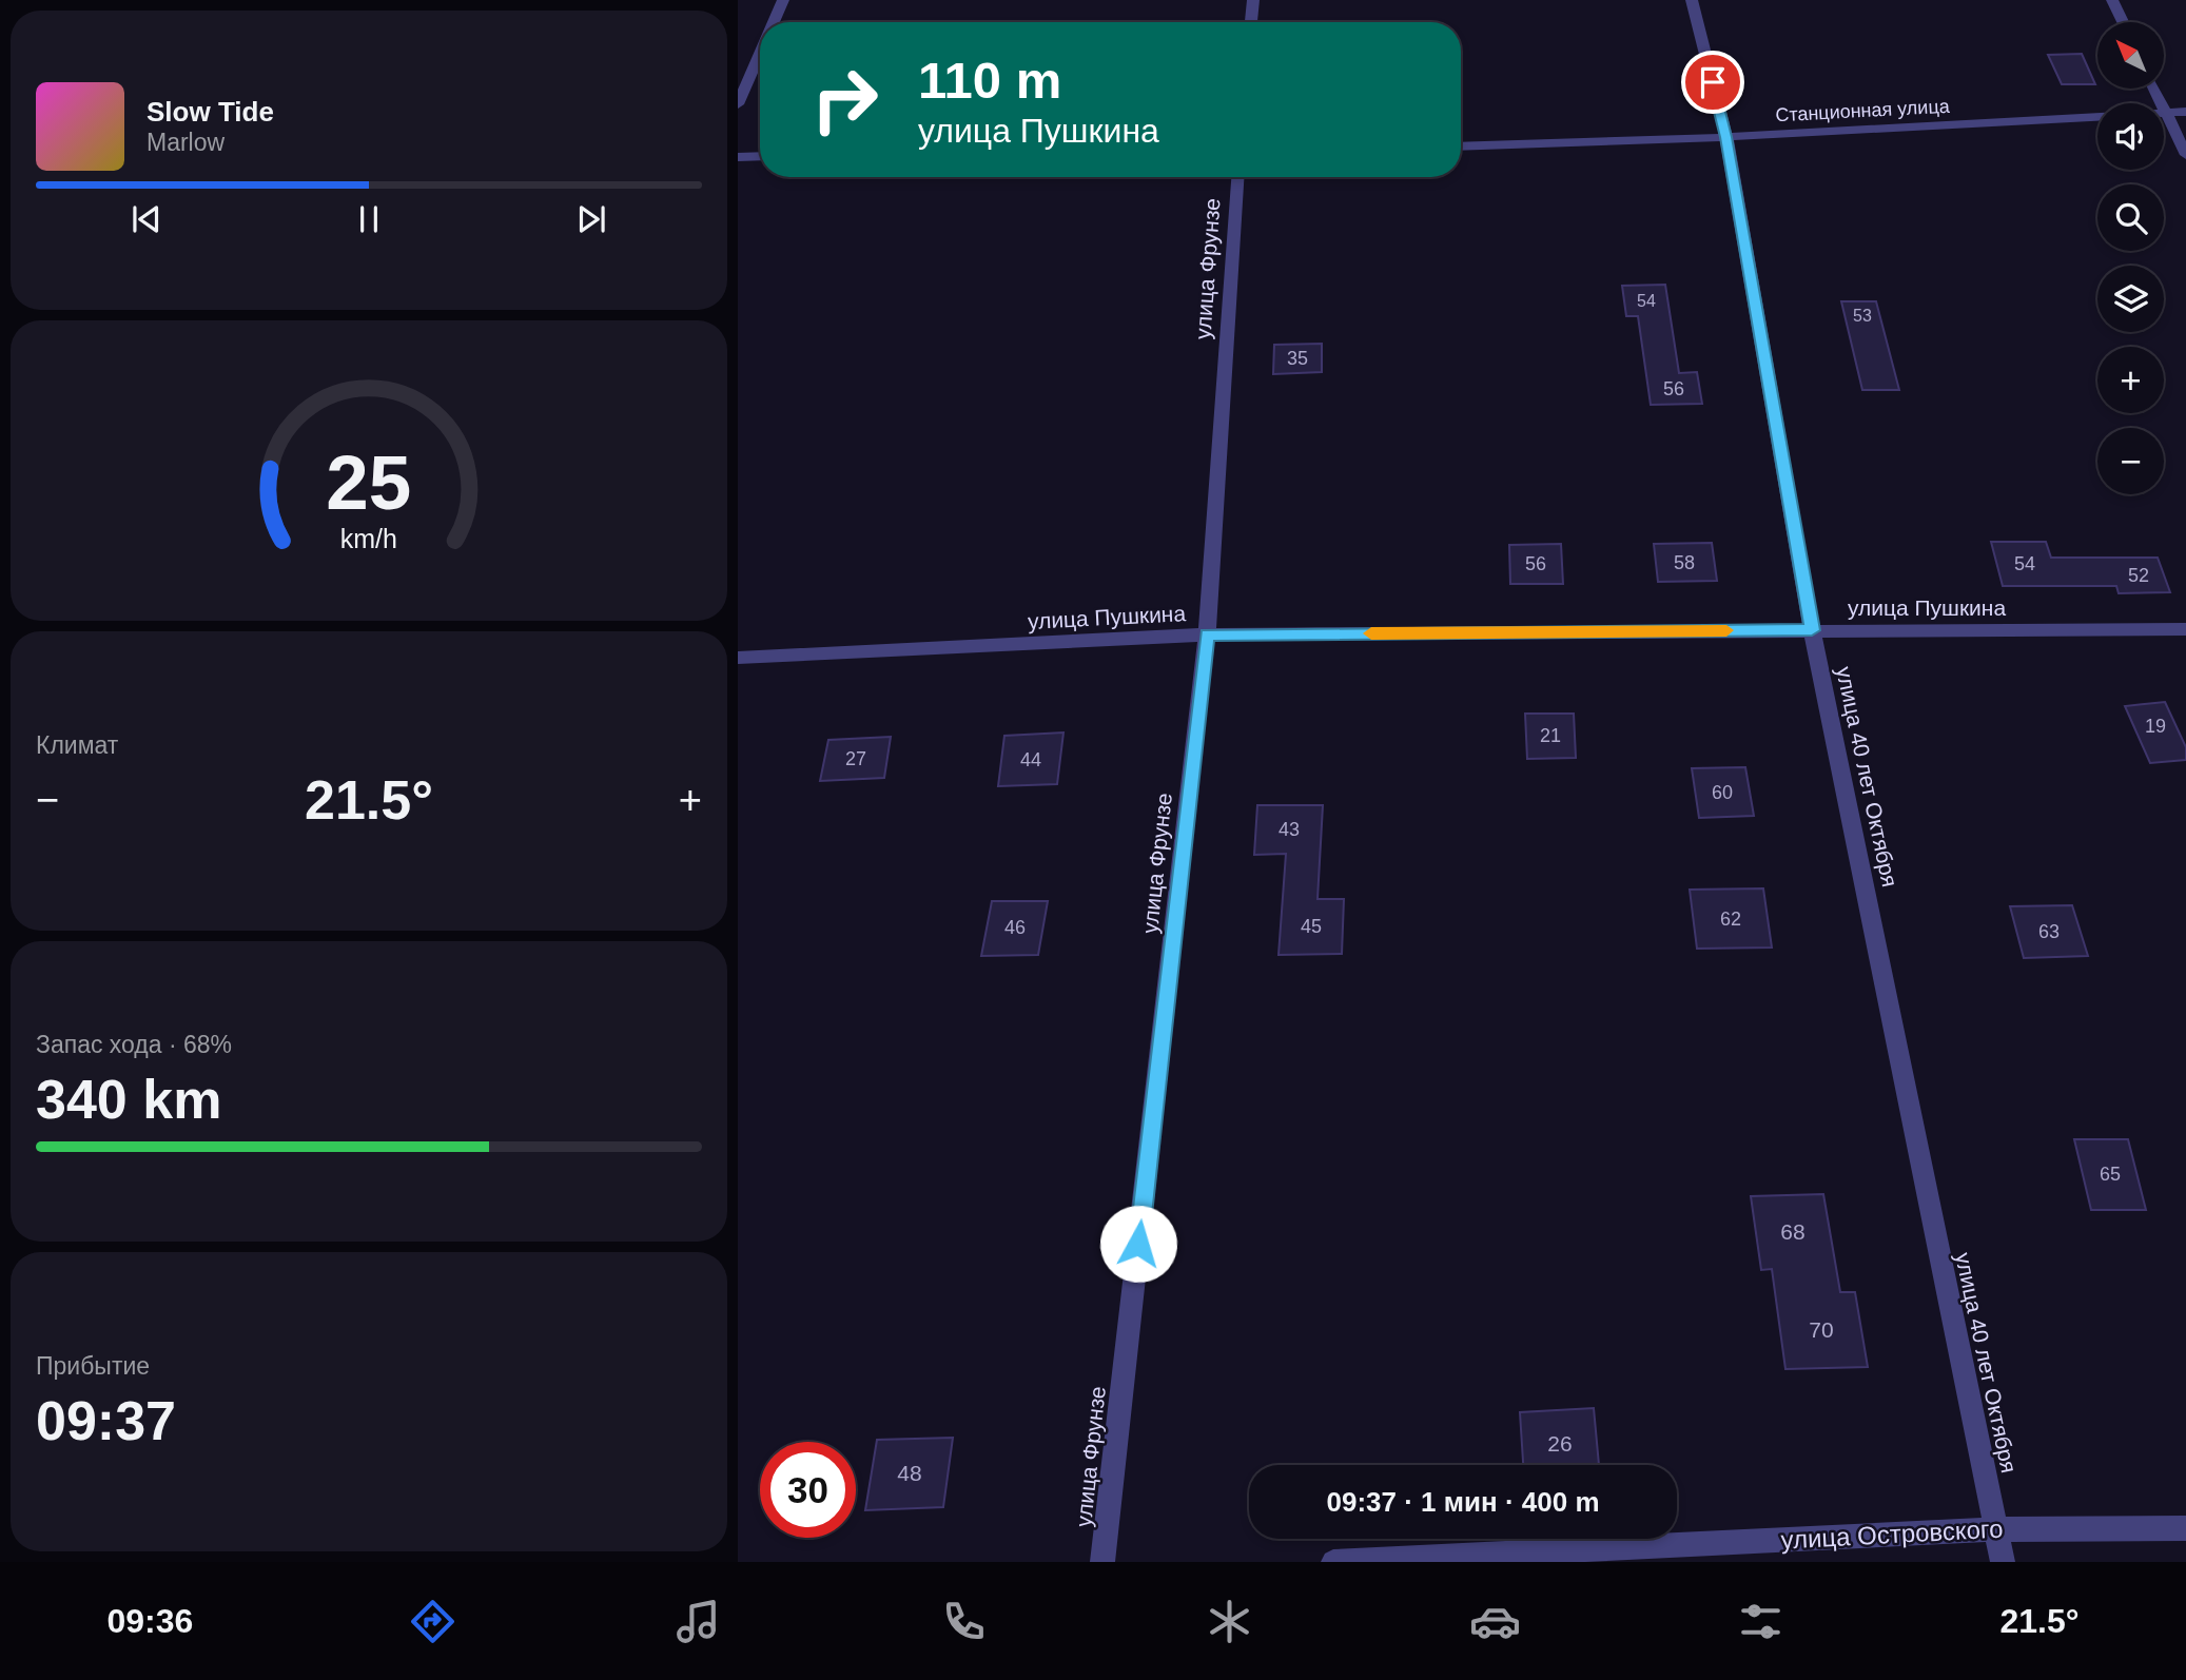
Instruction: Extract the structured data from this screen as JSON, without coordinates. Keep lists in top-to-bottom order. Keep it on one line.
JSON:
{"streets":{"street":["Станционная улица","улица Фрунзе","улица Пушкина","улица 40 лет Октября","улица Островского"]},"crossings":[["Станционная улица","улица 40 лет Октября"],["улица Фрунзе","улица Пушкина"],["улица Пушкина","улица 40 лет Октября"],["улица 40 лет Октября","улица Островского"]],"house_numbers":["54","53","35","56","58","56","54","52","19","21","27","44","60","43","62","45","46","63","65","68","70","26","48"],"north":"top left","page":{"map_buttons":["+","−"],"turn":["110 m","улица Пушкина"],"song":["Slow Tide","Marlow"],"tile":["Климат",["Запас хода · 68%","340 km"],["Прибытие","09:37"]],"heat":["−","21.5°","+"],"limit":"30","trip":"09:37 · 1 мин · 400 m","tabs":["09:36","21.5°"],"gauge":["25","km/h"]}}
